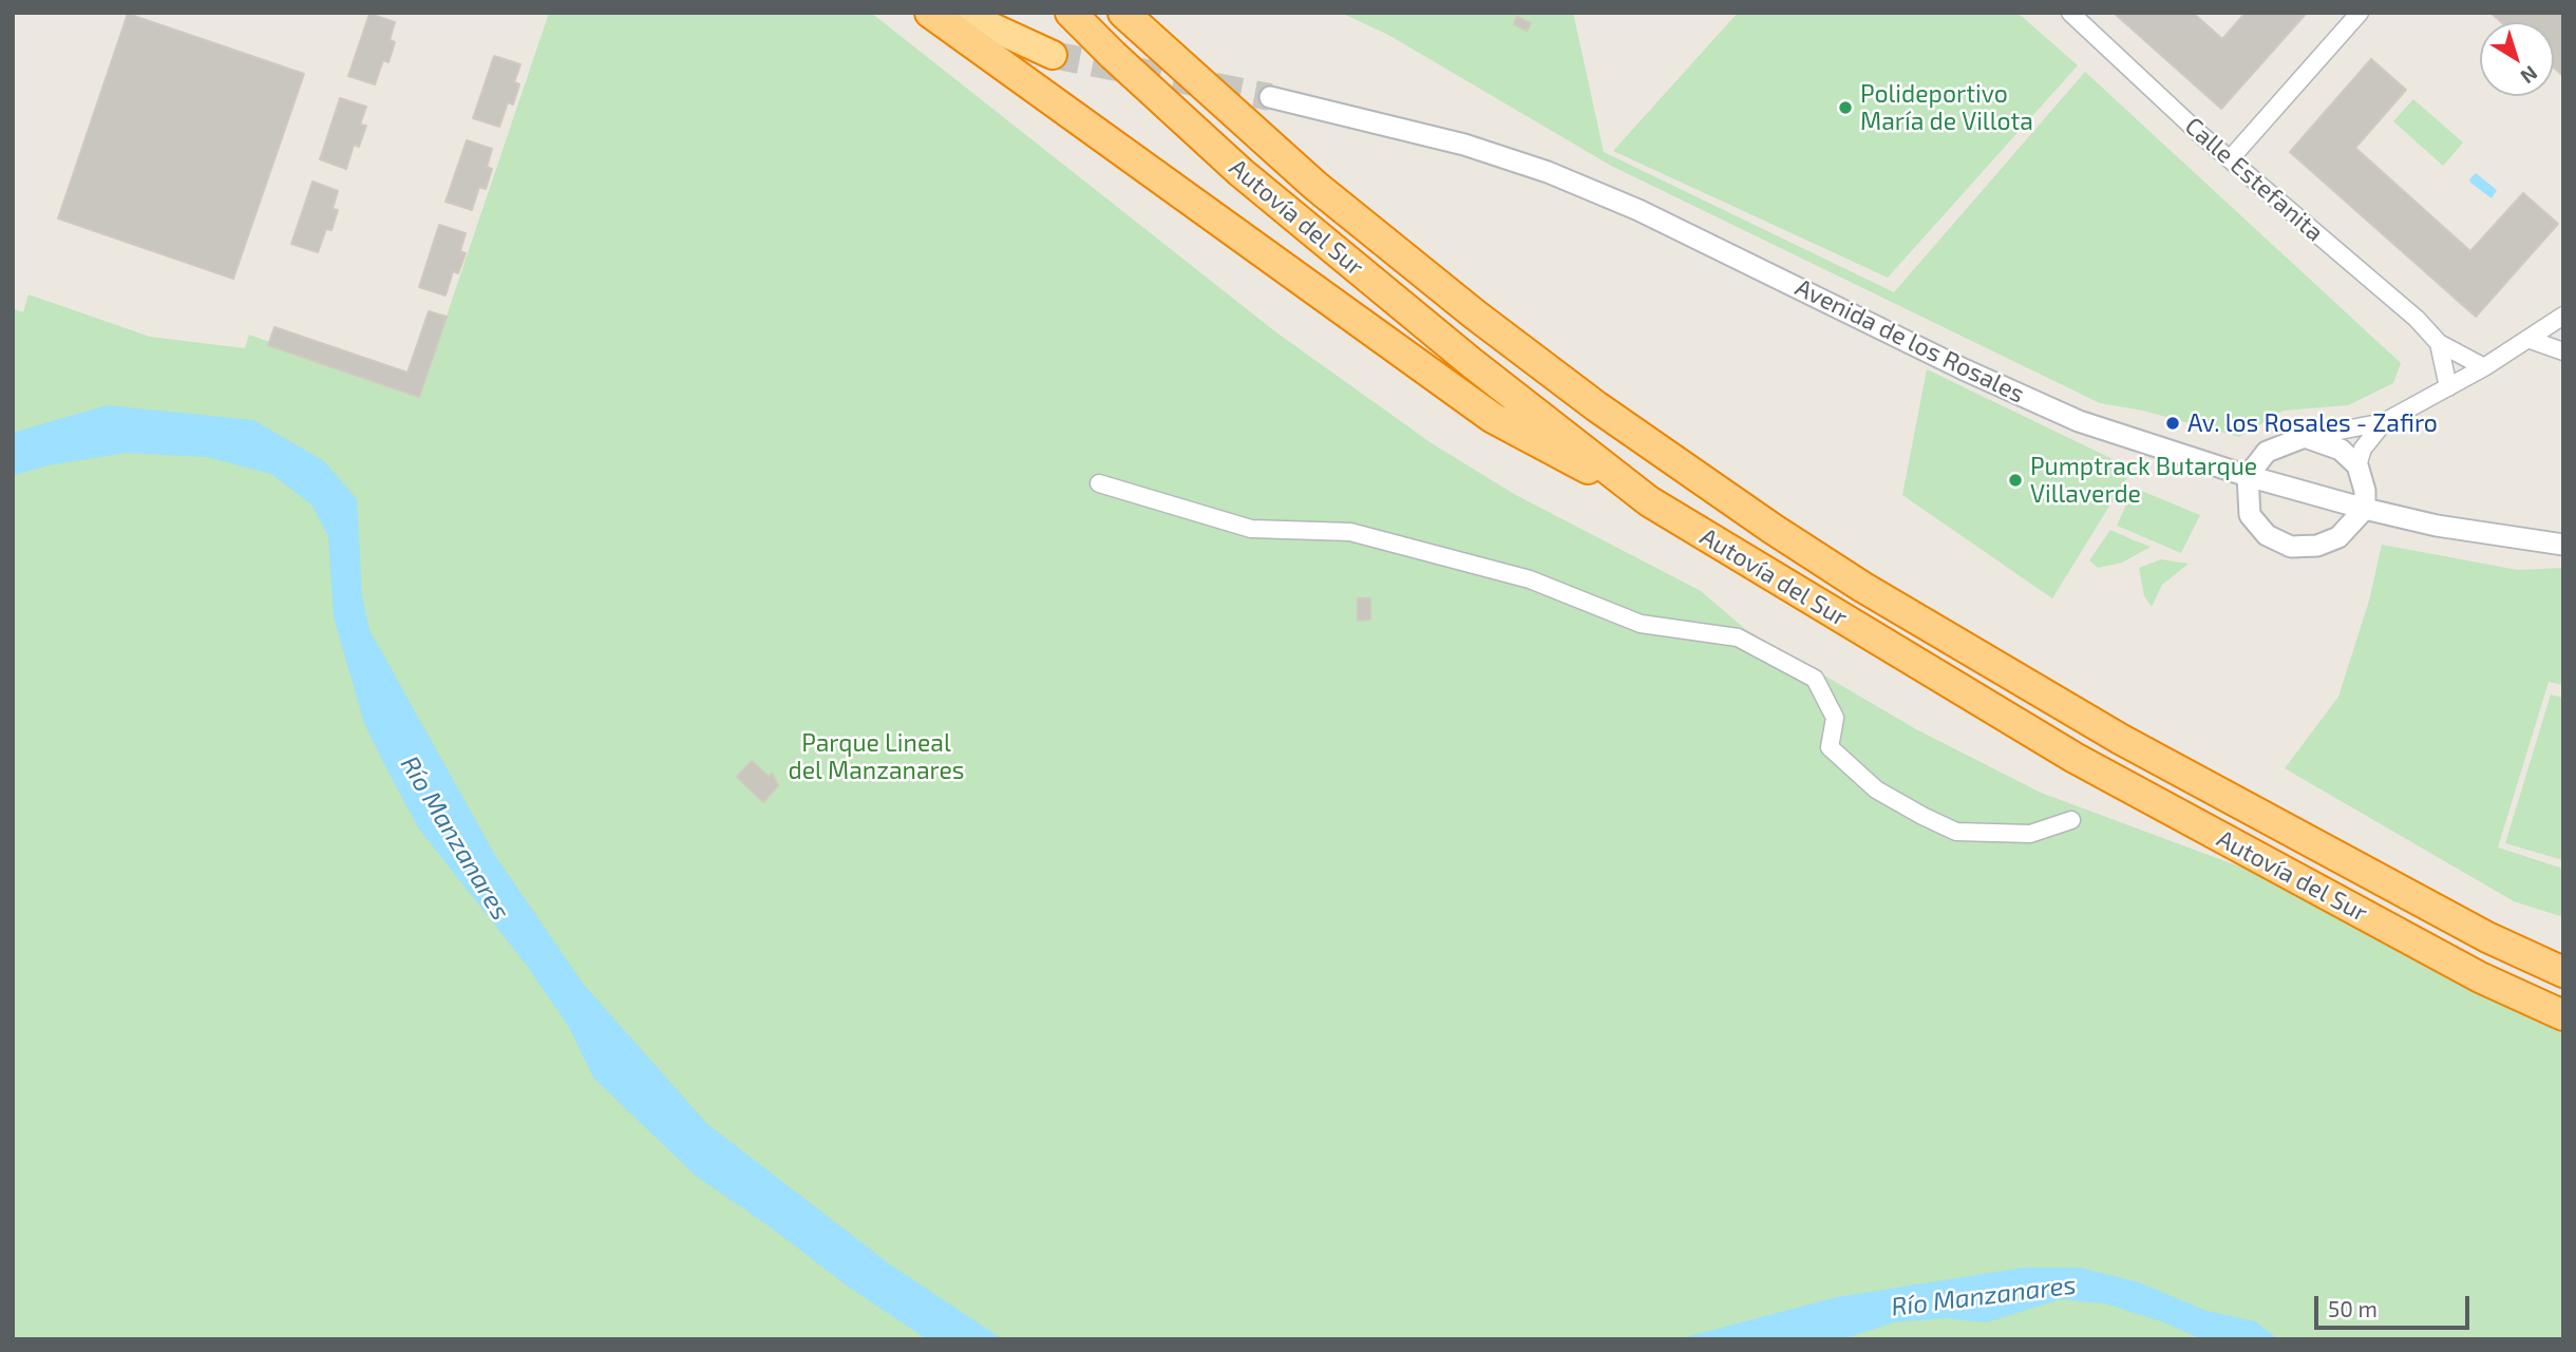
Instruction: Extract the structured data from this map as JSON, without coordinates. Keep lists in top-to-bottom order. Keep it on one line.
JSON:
{"streets":{"highway":["Autovía del Sur"],"street":["Calle Estefanita","Avenida de los Rosales"]},"water":["Río Manzanares"],"parks":["Parque Lineal del Manzanares"],"places":["Polideportivo María de Villota","Av. los Rosales - Zafiro","Pumptrack Butarque Villaverde"],"scale_bar":"50 m","north":"bottom right"}
